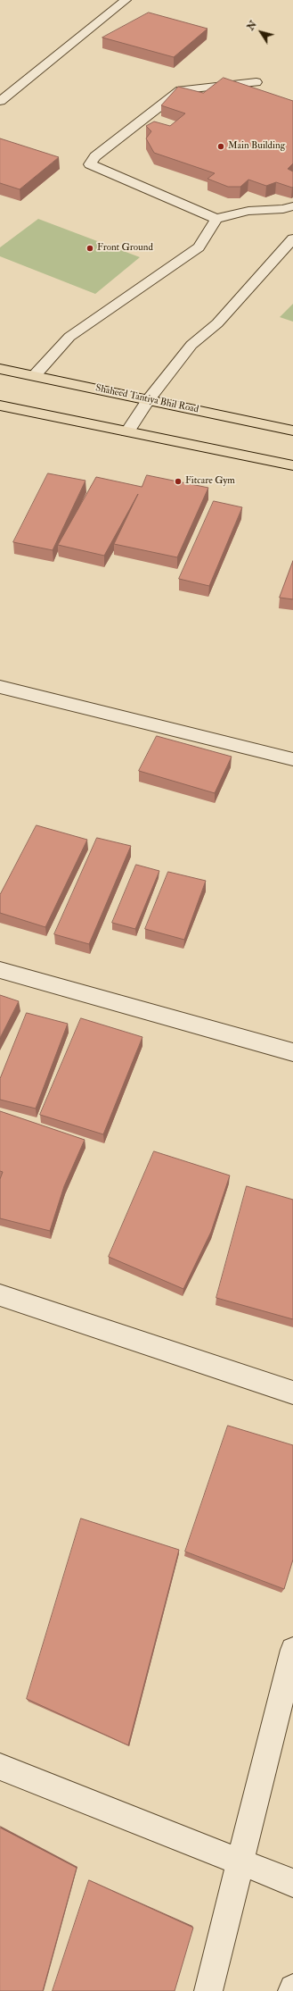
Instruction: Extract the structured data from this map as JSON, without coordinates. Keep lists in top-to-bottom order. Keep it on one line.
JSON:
{"streets":{"main road":["Shaheed Tantiya Bhil Road"]},"places":["Main Building","Front Ground","Fitcare Gym"],"north":"top left"}
